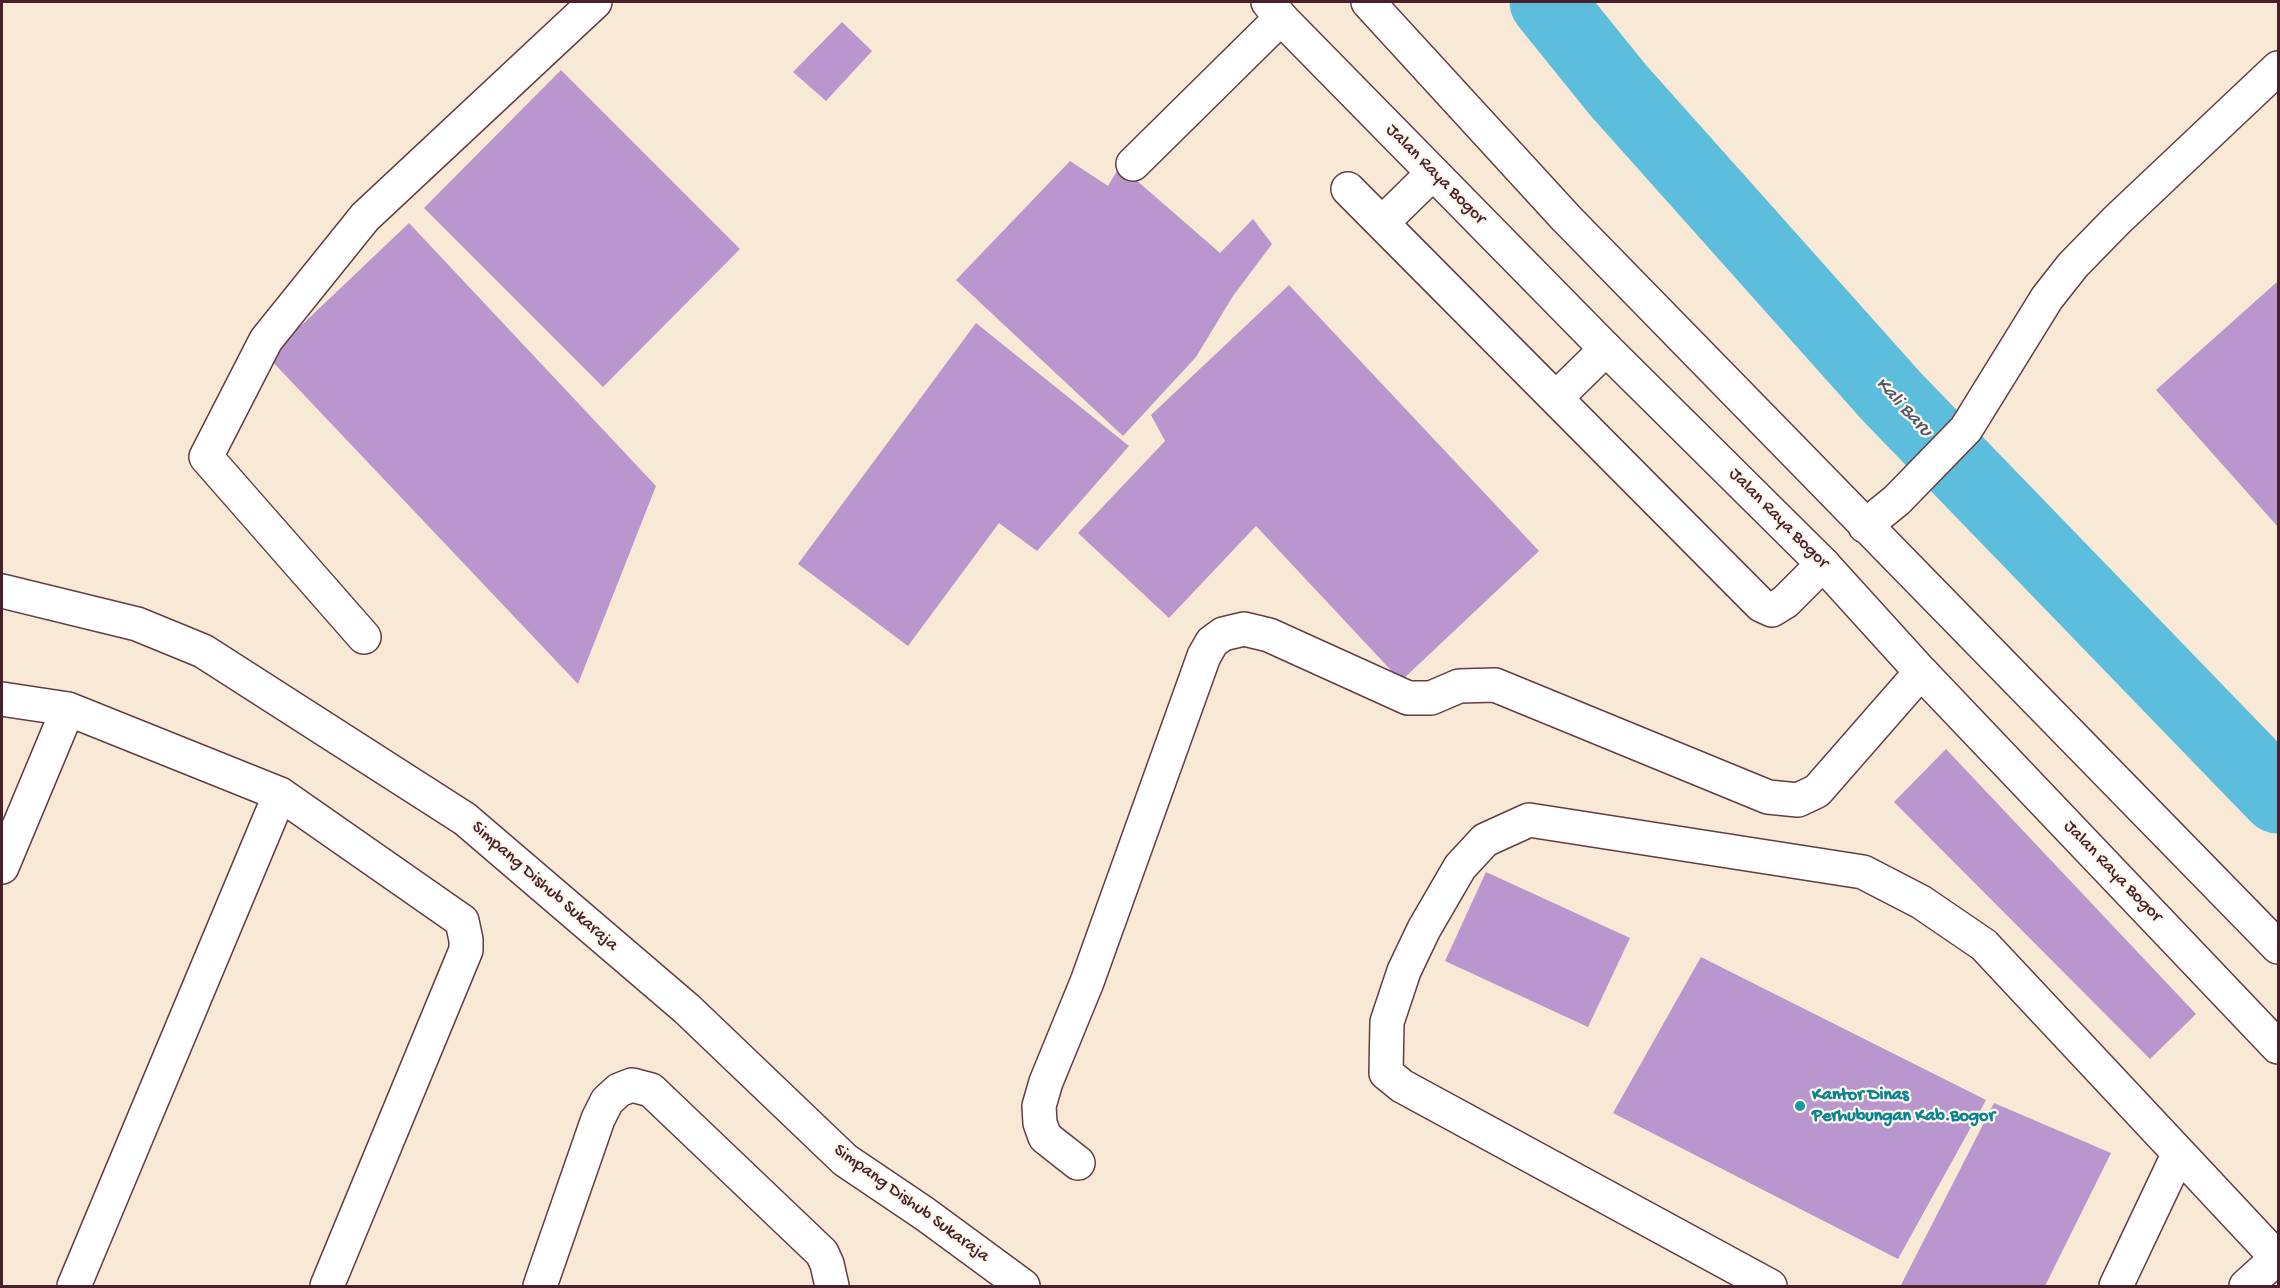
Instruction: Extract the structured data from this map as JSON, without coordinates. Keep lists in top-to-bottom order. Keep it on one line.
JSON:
{"streets":{"main road":["Jalan Raya Bogor","Simpang Dishub Sukaraja"]},"water":["Kali Baru"],"places":["Kantor Dinas Perhubungan Kab.Bogor"]}
